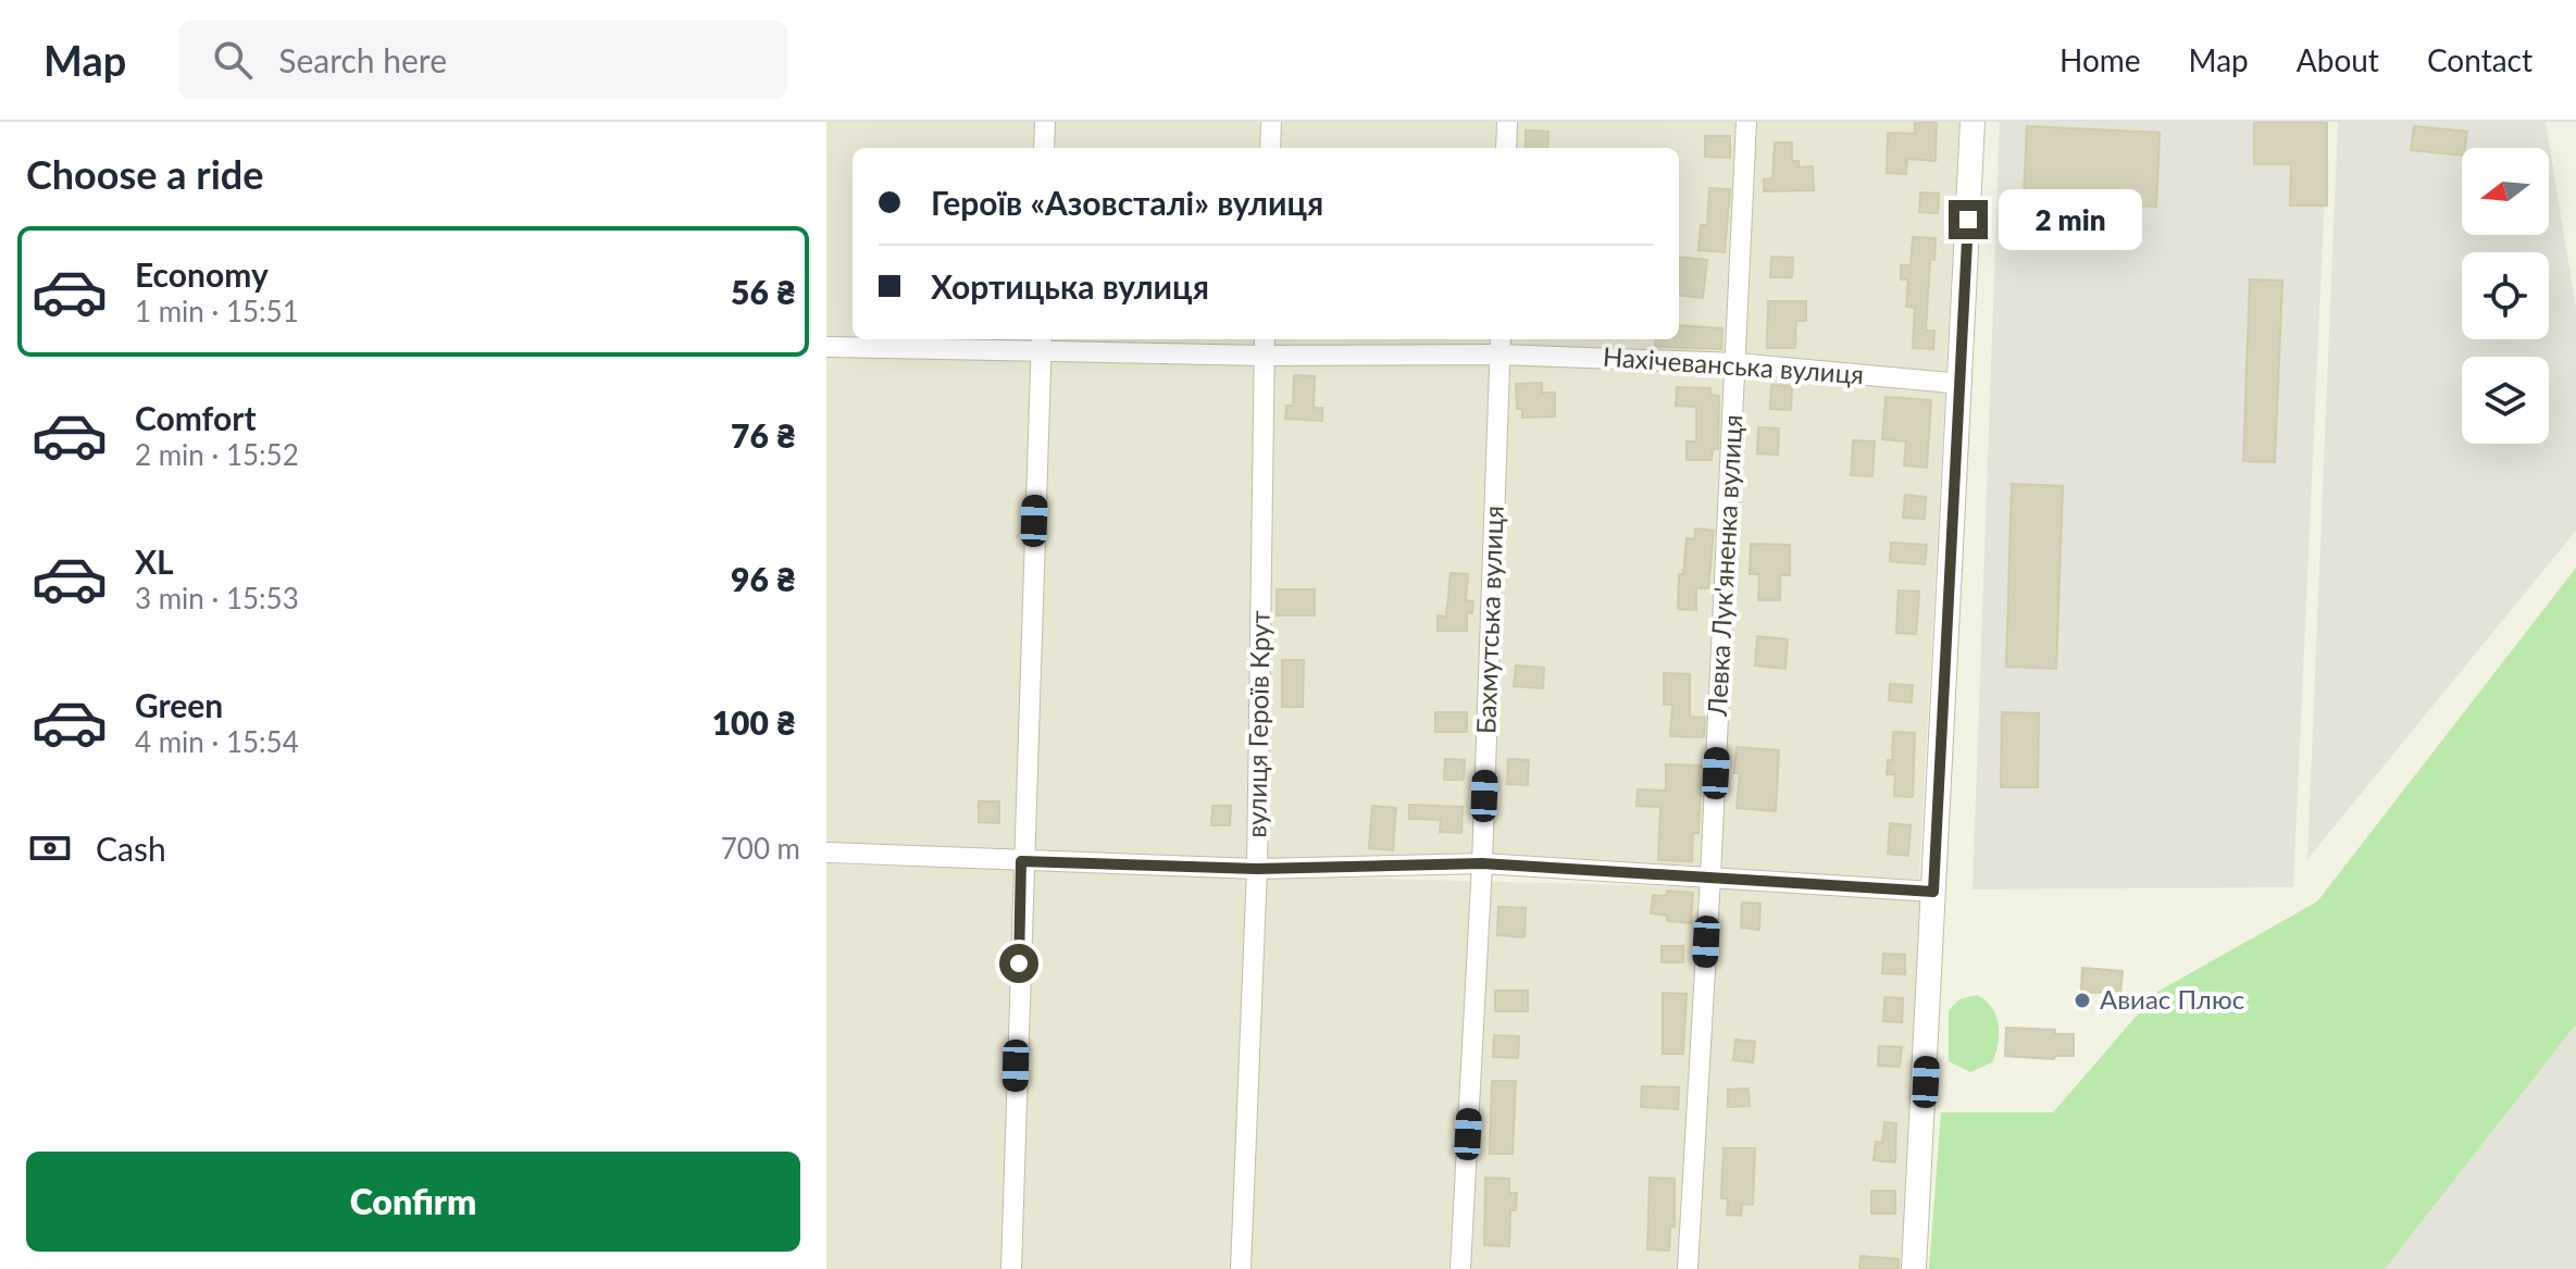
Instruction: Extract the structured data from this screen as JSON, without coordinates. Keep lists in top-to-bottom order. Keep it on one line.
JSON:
{"streets":{"street":["Нахічеванська вулиця","Левка Лук'яненка вулиця","Бахмутська вулиця","вулиця Героїв Крут"]},"crossings":[["Нахічеванська вулиця","Левка Лук'яненка вулиця"],["Нахічеванська вулиця","Бахмутська вулиця"],["Нахічеванська вулиця","вулиця Героїв Крут"]],"places":["Авиас Плюс"],"north":"left","page":{"header":"Map","search":"Search here","nav":["Home","Map","About","Contact"],"heading":"Choose a ride","banner":["Героїв «Азовсталі» вулиця","Хортицька вулиця"],"bubble":"2 min","list":[{"name":"Economy","note":"1 min · 15:51","value":"56 ₴"},{"name":"Comfort","note":"2 min · 15:52","value":"76 ₴"},{"name":"XL","note":"3 min · 15:53","value":"96 ₴"},{"name":"Green","note":"4 min · 15:54","value":"100 ₴"}],"pay":["Cash","700 m"],"buttons":"Confirm"}}
